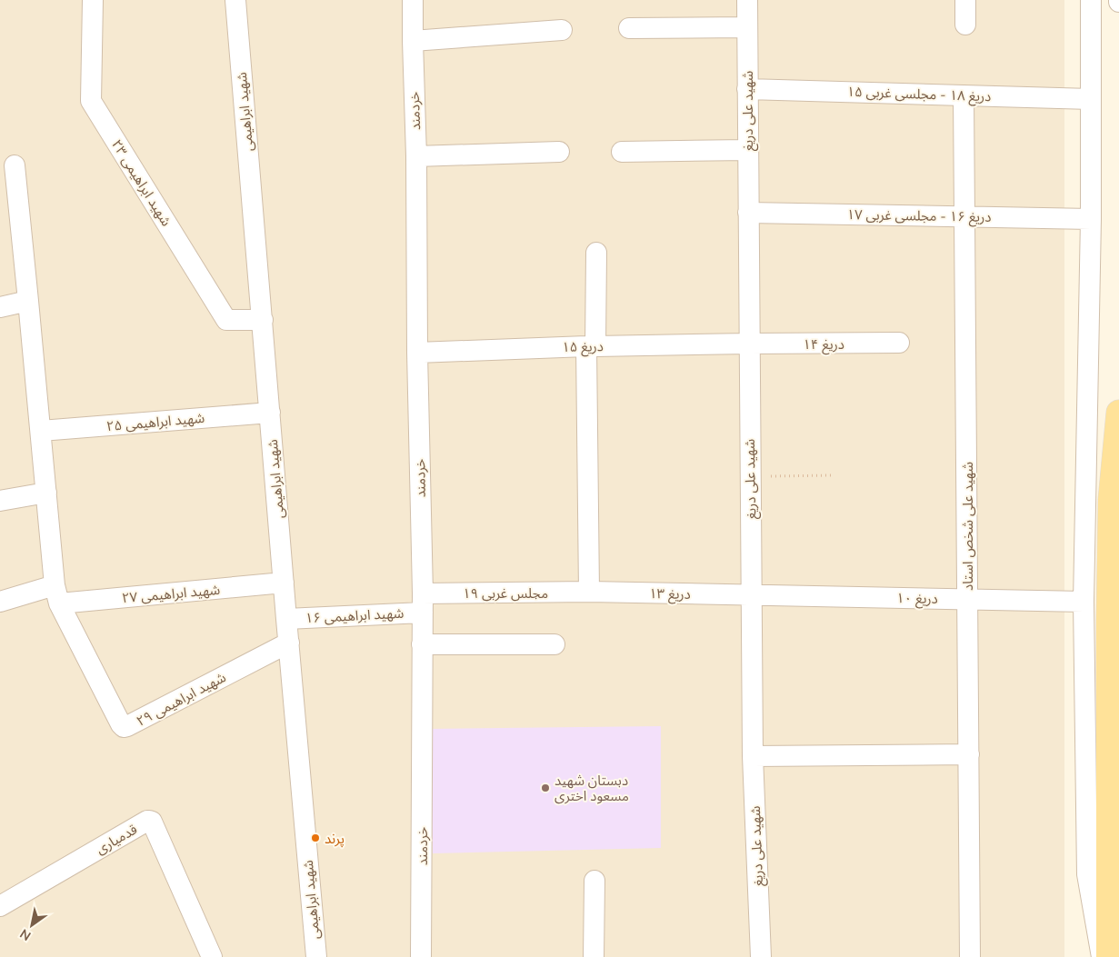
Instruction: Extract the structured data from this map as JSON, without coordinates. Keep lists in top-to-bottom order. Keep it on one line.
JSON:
{"streets":{"street":["دریغ ۱۸ - مجلسی غربی ۱۵","خردمند","شهید علی دریغ","شهید ابراهیمی","شهید ابراهیمی ۲۳","دریغ ۱۶ - مجلسی غربی ۱۷","دریغ ۱۴","دریغ ۱۵","شهید ابراهیمی ۲۵","شهید علی شخص استاد","مجلس غربی ۱۹","شهید ابراهیمی ۲۷","دریغ ۱۳","دریغ ۱۰","شهید ابراهیمی ۱۶","شهید ابراهیمی ۲۹","قدمیاری"]},"crossings":[["دریغ ۱۸ - مجلسی غربی ۱۵","شهید علی دریغ"],["دریغ ۱۸ - مجلسی غربی ۱۵","شهید علی شخص استاد"],["خردمند","دریغ ۱۵"],["خردمند","مجلس غربی ۱۹"],["خردمند","شهید ابراهیمی ۱۶"],["شهید علی دریغ","دریغ ۱۶ - مجلسی غربی ۱۷"],["شهید علی دریغ","دریغ ۱۴"],["شهید علی دریغ","دریغ ۱۵"],["شهید علی دریغ","دریغ ۱۳"],["شهید علی دریغ","دریغ ۱۰"],["شهید ابراهیمی","شهید ابراهیمی ۲۳"],["شهید ابراهیمی","شهید ابراهیمی ۲۵"],["شهید ابراهیمی","شهید ابراهیمی ۲۷"],["شهید ابراهیمی","شهید ابراهیمی ۱۶"],["شهید ابراهیمی","شهید ابراهیمی ۲۹"],["دریغ ۱۶ - مجلسی غربی ۱۷","شهید علی شخص استاد"],["دریغ ۱۴","دریغ ۱۵"],["شهید علی شخص استاد","دریغ ۱۰"],["مجلس غربی ۱۹","دریغ ۱۳"],["مجلس غربی ۱۹","شهید ابراهیمی ۱۶"],["شهید ابراهیمی ۲۷","شهید ابراهیمی ۲۹"],["دریغ ۱۳","دریغ ۱۰"]],"places":["دبستان شهید مسعود اختری","پرند"],"north":"bottom left"}
